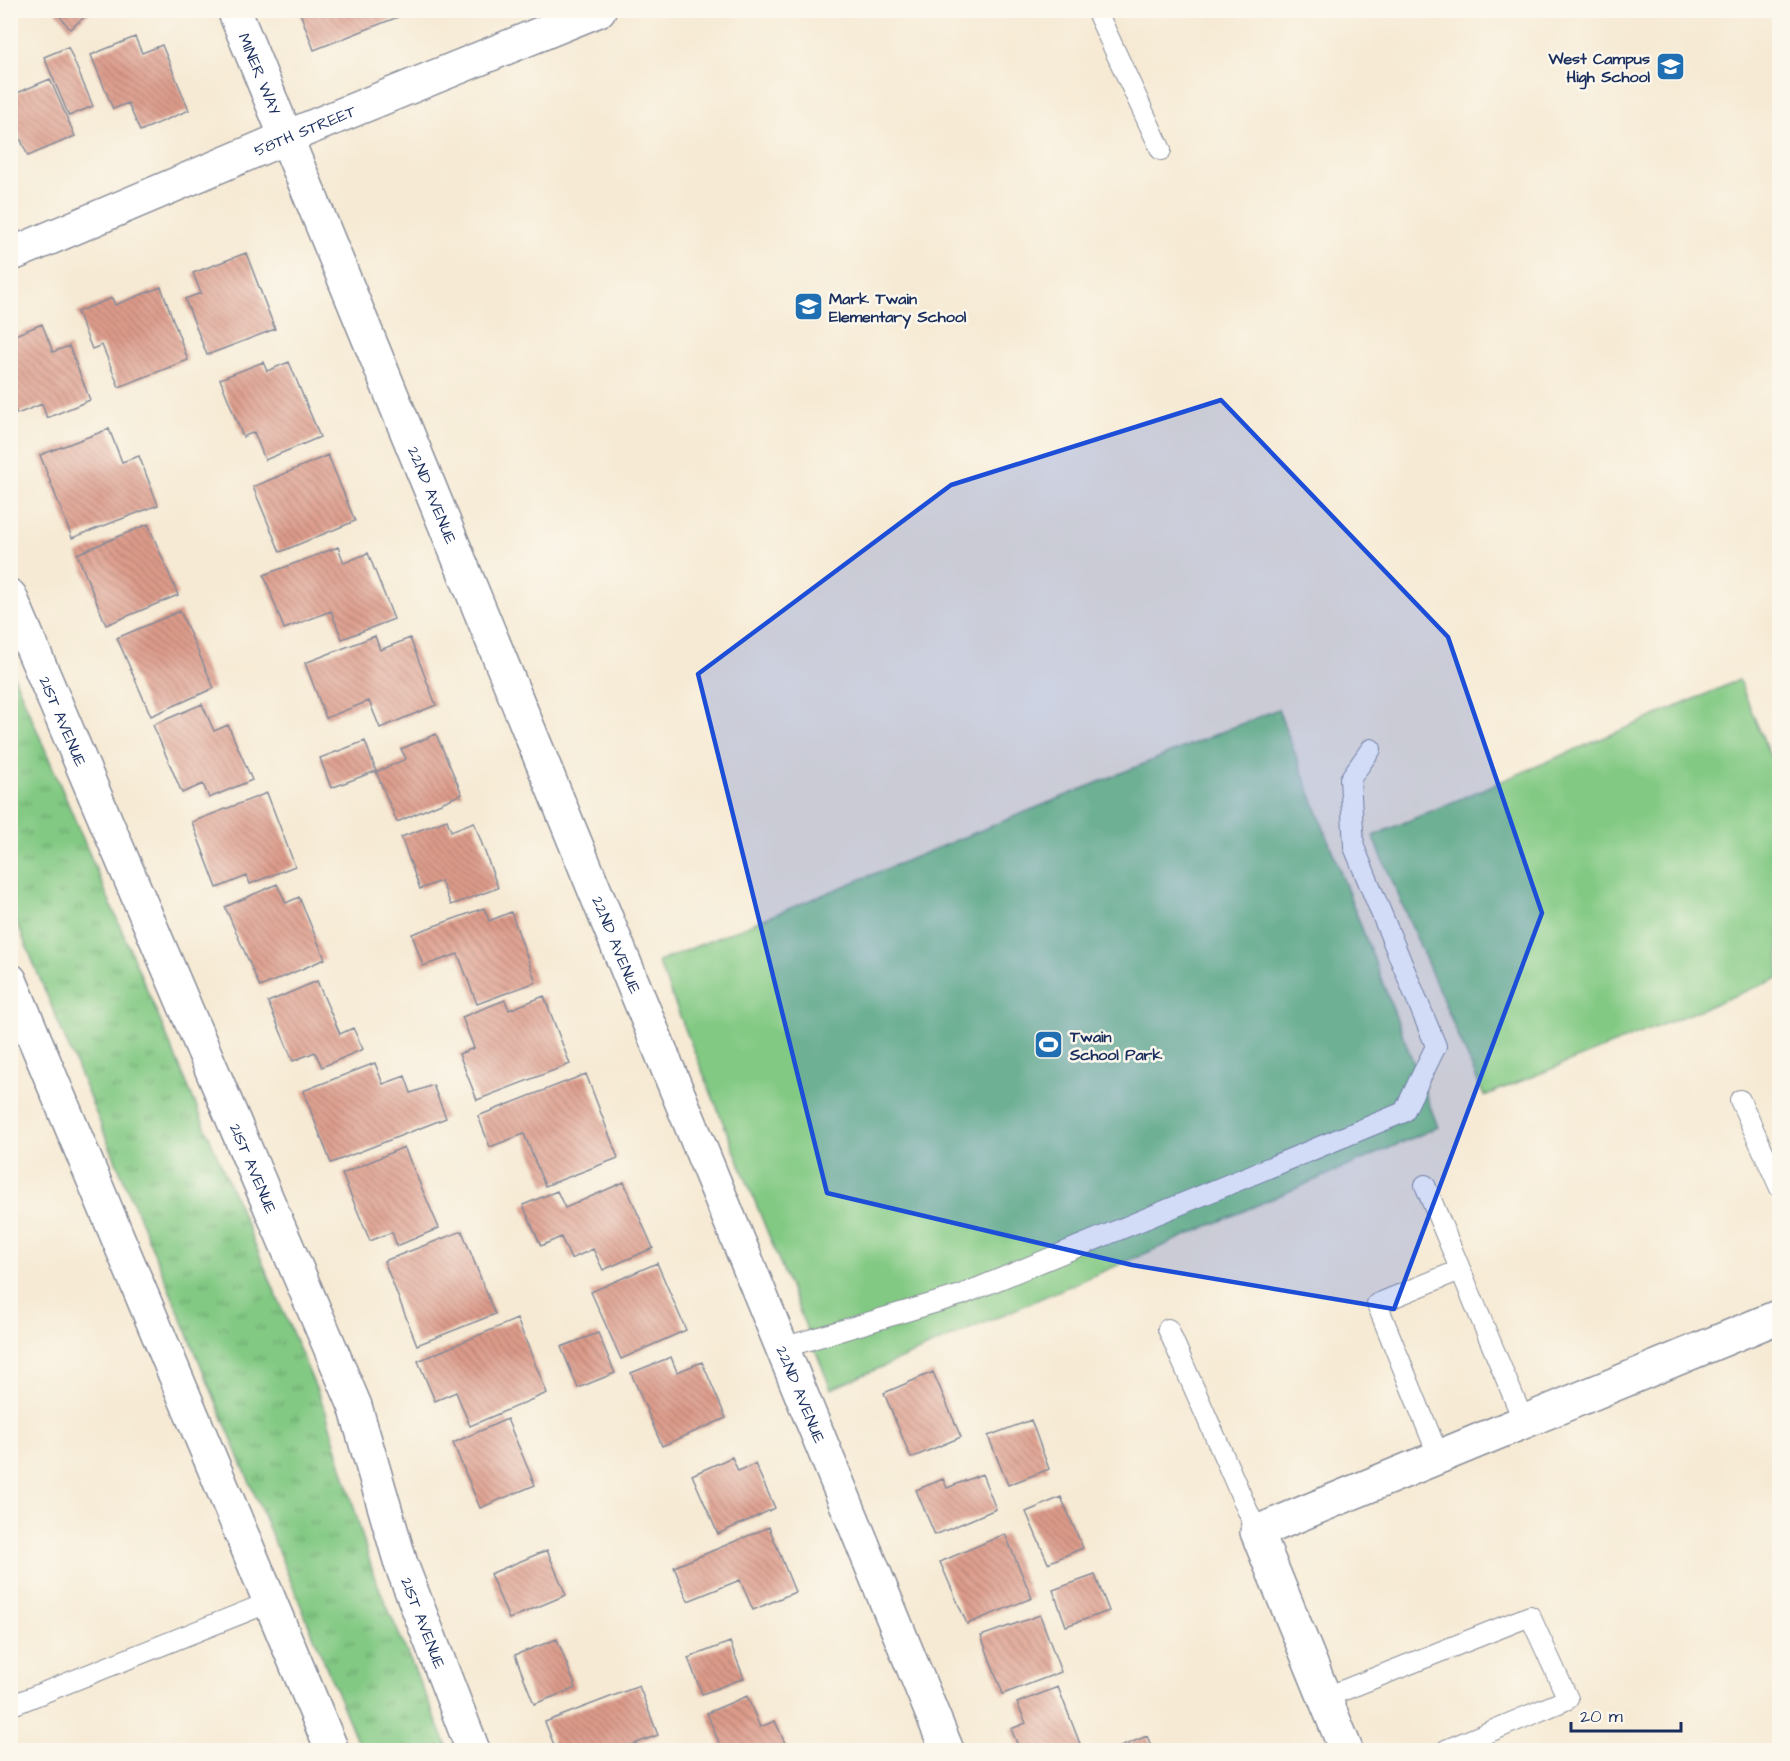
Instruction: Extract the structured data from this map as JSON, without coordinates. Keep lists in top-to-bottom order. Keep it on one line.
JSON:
{"streets":{"street":["MINER WAY","58TH STREET","22ND AVENUE","21ST AVENUE"]},"crossings":[["MINER WAY","58TH STREET"],["MINER WAY","22ND AVENUE"],["58TH STREET","22ND AVENUE"]],"places":{"school or university":["West Campus High School","Mark Twain Elementary School"],"sports":["Twain School Park"]},"scale_bar":"20 m"}
